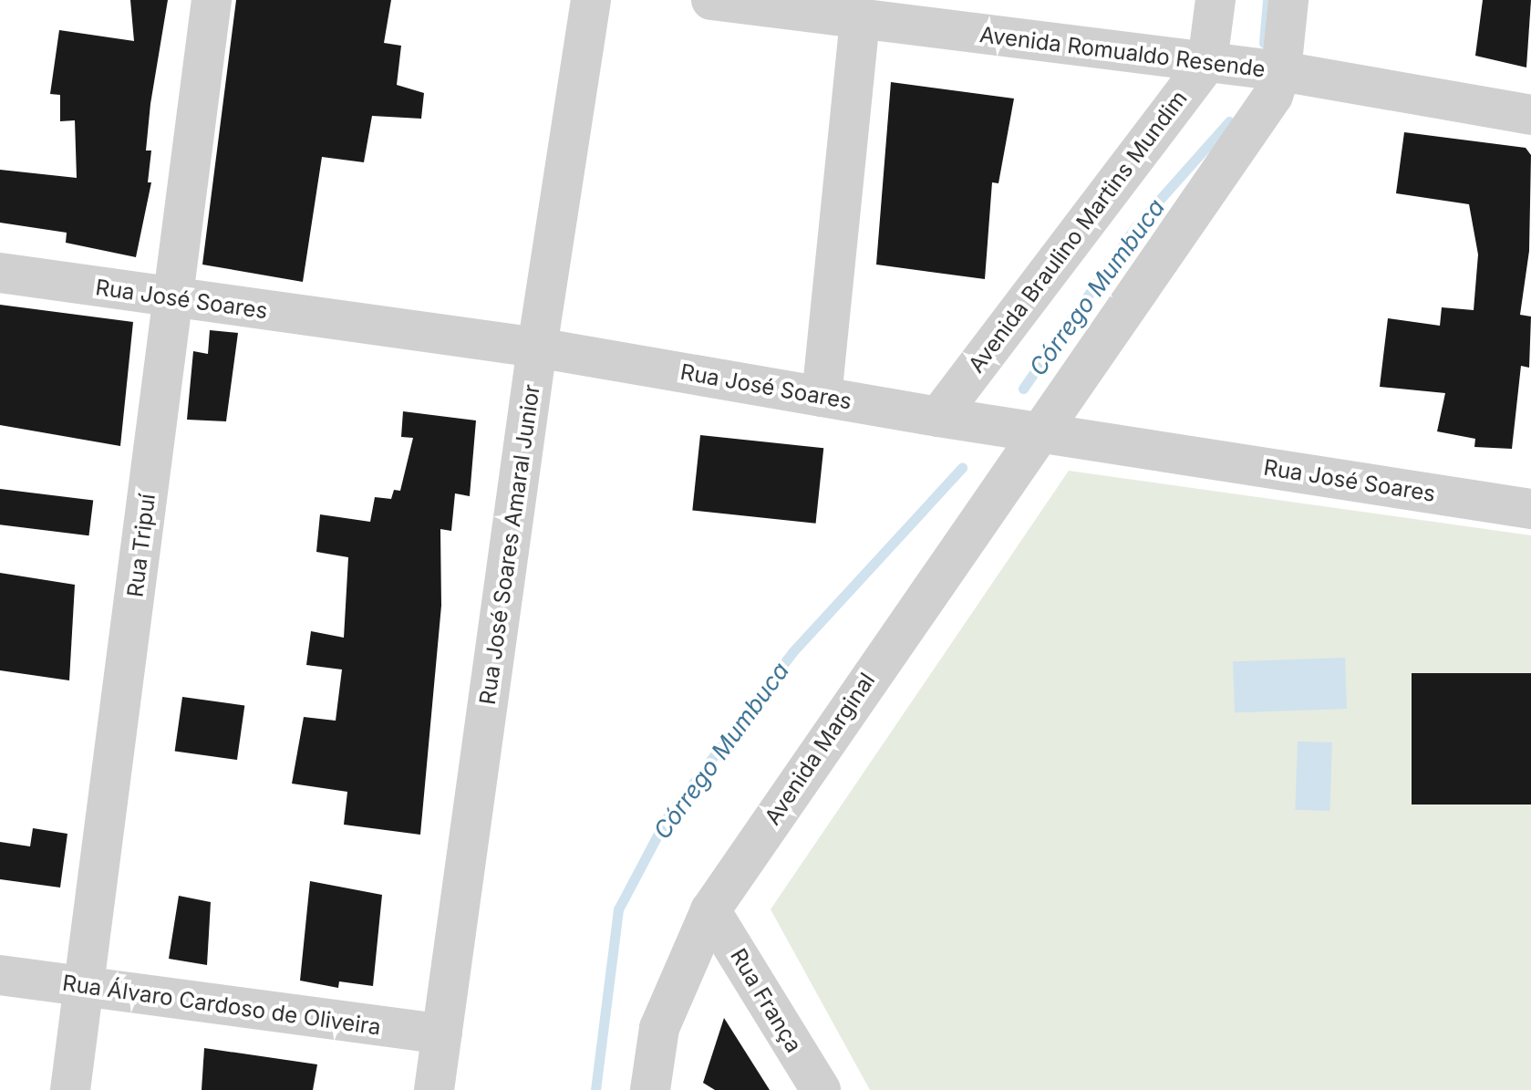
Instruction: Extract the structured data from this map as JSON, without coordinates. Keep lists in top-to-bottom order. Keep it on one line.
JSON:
{"streets":{"street":["Avenida Romualdo Resende","Avenida Braulino Martins Mundim","Rua José Soares","Rua José Soares Amaral Junior","Rua Tripuí","Avenida Marginal","Rua França","Rua Álvaro Cardoso de Oliveira"]},"crossings":[["Avenida Romualdo Resende","Avenida Braulino Martins Mundim"],["Avenida Braulino Martins Mundim","Rua José Soares"],["Rua José Soares","Rua José Soares Amaral Junior"],["Rua José Soares","Rua Tripuí"],["Rua José Soares","Avenida Marginal"],["Rua José Soares Amaral Junior","Rua Álvaro Cardoso de Oliveira"],["Rua Tripuí","Rua Álvaro Cardoso de Oliveira"],["Avenida Marginal","Rua França"]],"water":["Córrego Mumbuca"]}
